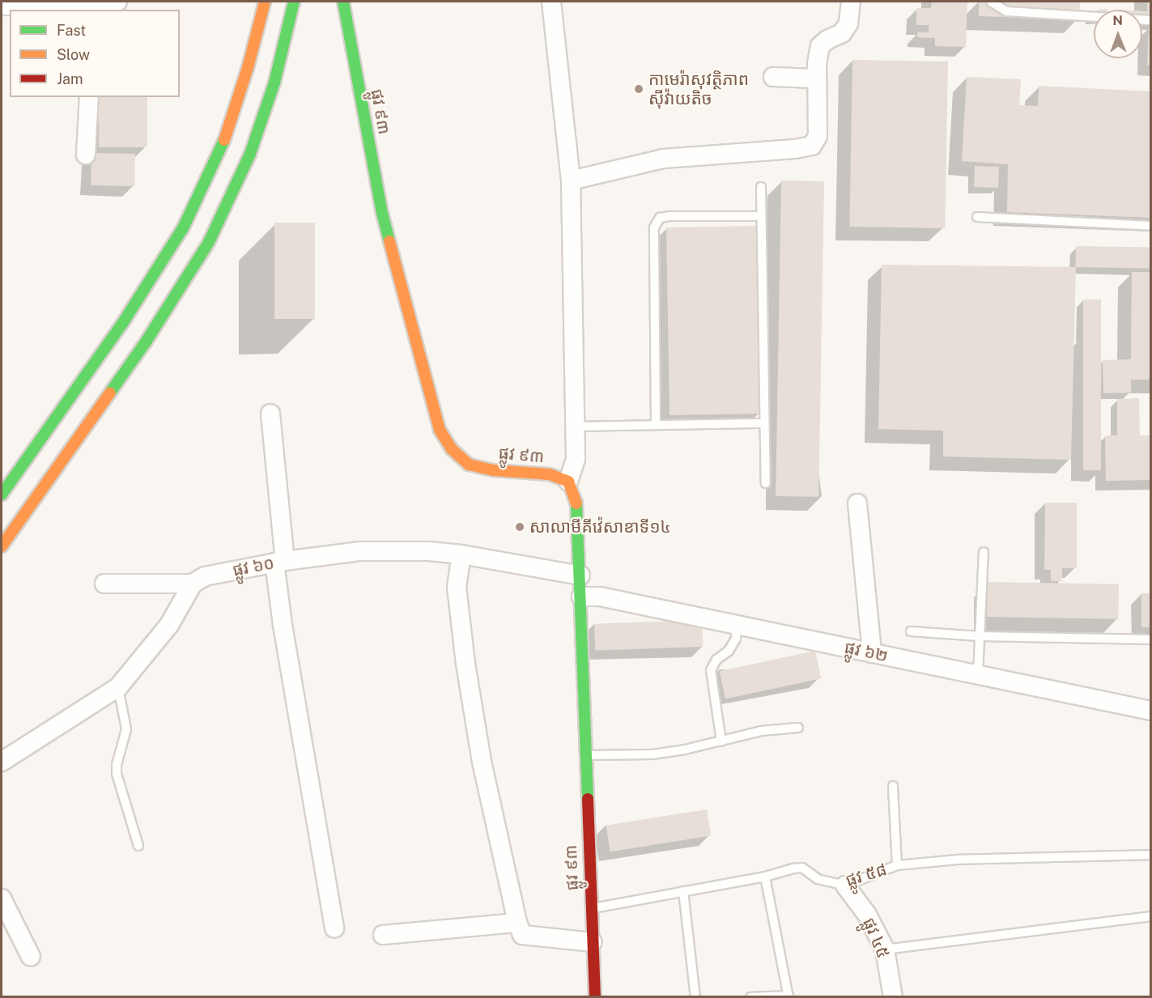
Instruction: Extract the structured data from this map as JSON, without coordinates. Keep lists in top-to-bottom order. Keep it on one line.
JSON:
{"streets":{"street":["ផ្លូវ ៩៣","ផ្លូវ ៦០","ផ្លូវ ៦២","ផ្លូវ ៤៥"],"lane":["ផ្លូវ ៥៨"]},"crossings":[["ផ្លូវ ៩៣","ផ្លូវ ៦០"],["ផ្លូវ ៩៣","ផ្លូវ ៦២"],["ផ្លូវ ៩៣","ផ្លូវ ៥៨"],["ផ្លូវ ៥៨","ផ្លូវ ៤៥"]],"places":["កាមេរ៉ាសុវត្ថិភាព ស៊ីវ៉ាយតិច","សាលាមីគីវ៉េសាខាទី១៤"],"legend":["Fast","Slow","Jam"],"north":"top"}
